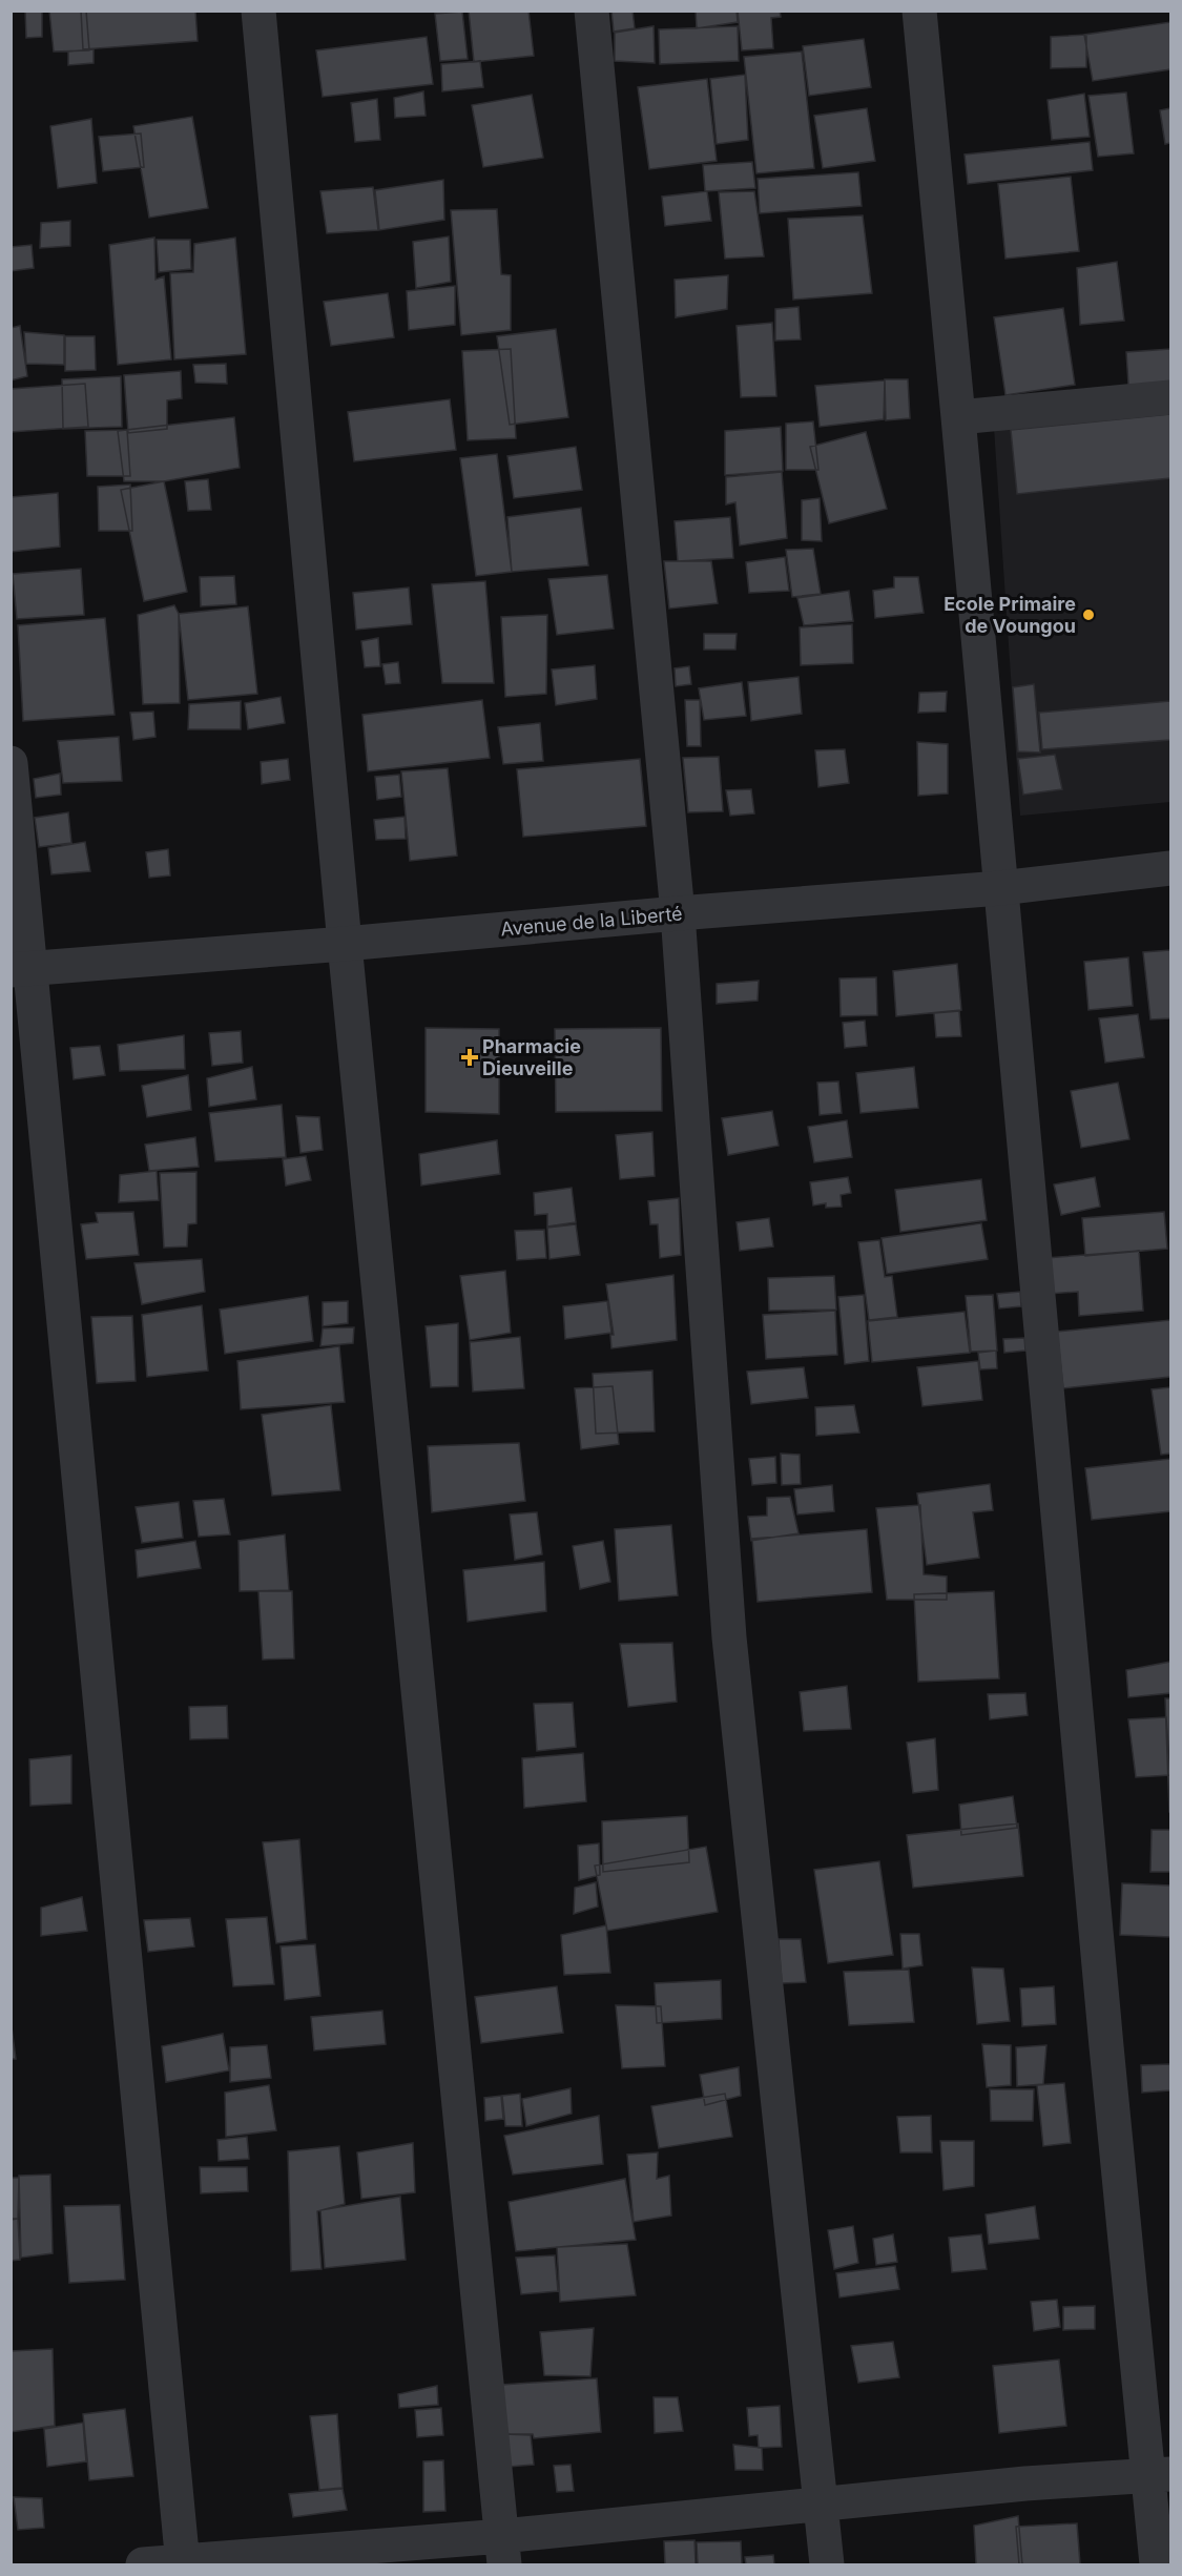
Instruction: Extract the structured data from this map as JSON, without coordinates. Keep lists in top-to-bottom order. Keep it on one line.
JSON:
{"streets":{"street":["Avenue de la Liberté"]},"places":{"other":["Ecole Primaire de Voungou"],"health":["Pharmacie Dieuveille"]}}
